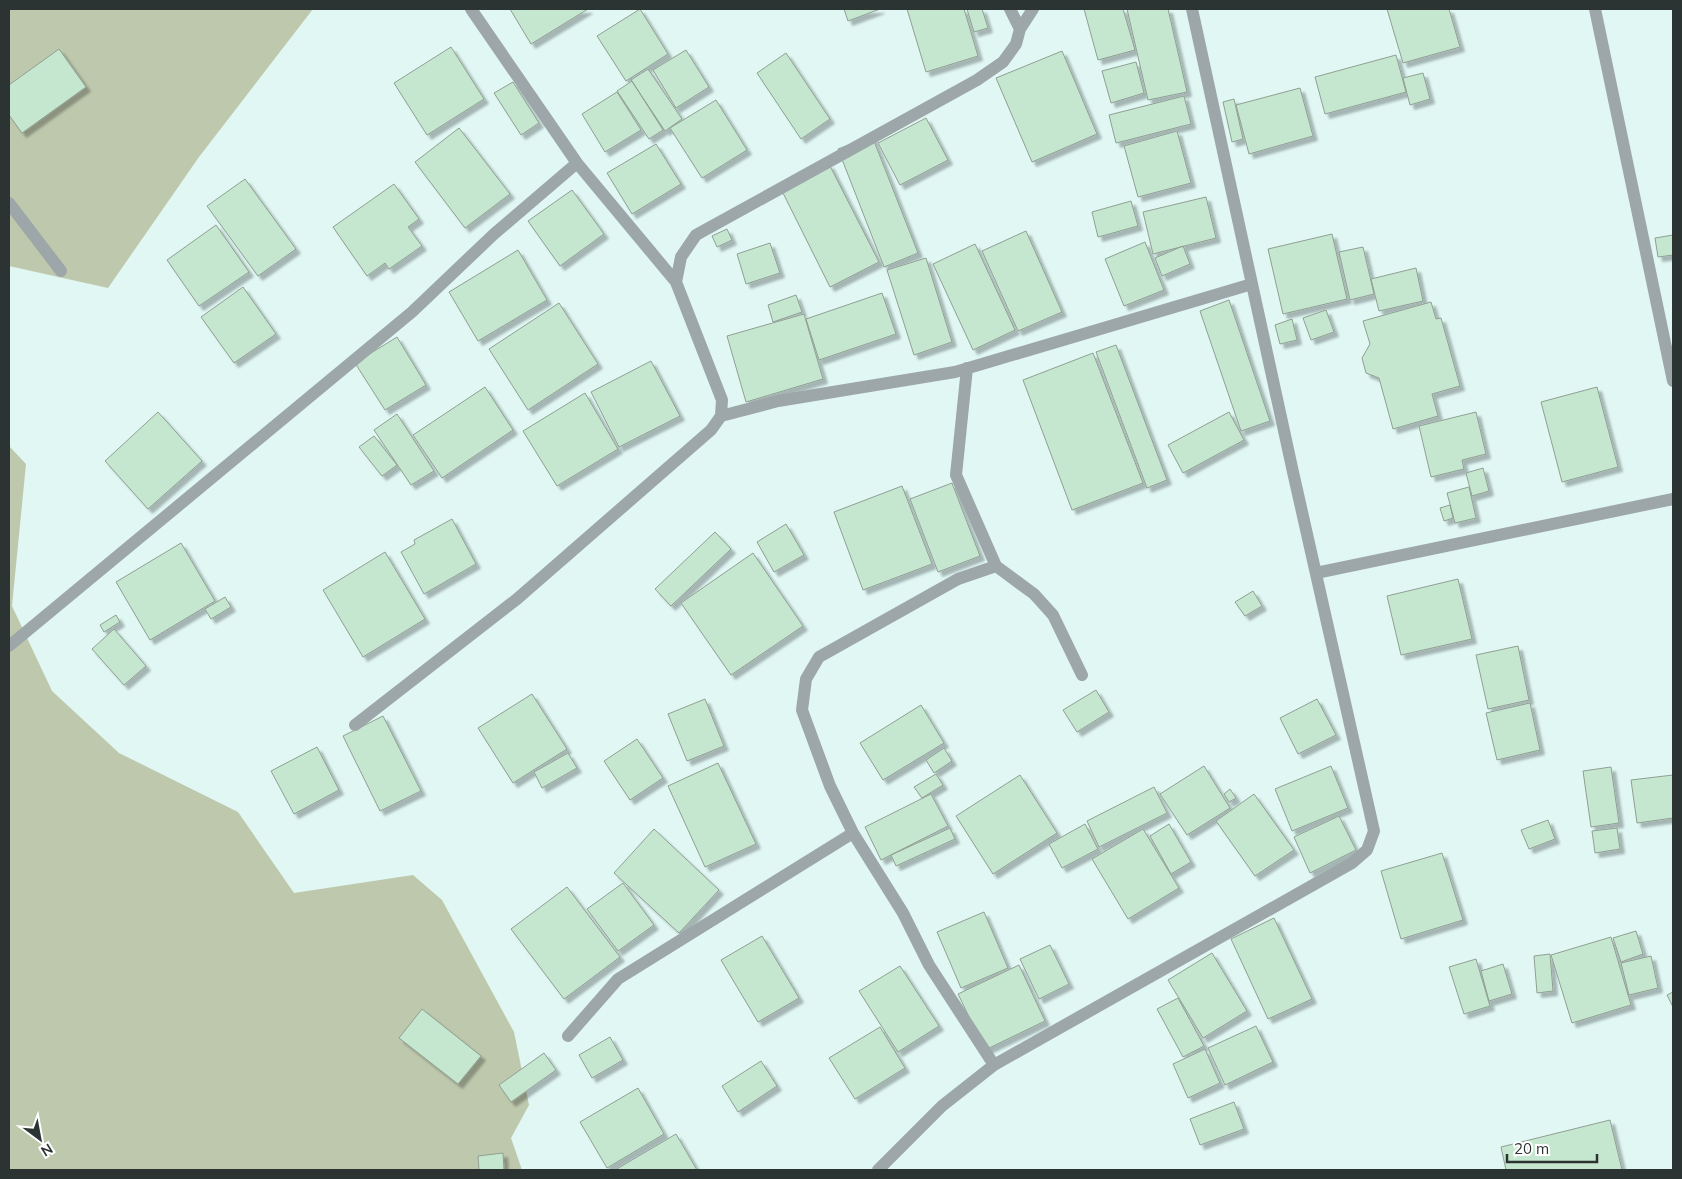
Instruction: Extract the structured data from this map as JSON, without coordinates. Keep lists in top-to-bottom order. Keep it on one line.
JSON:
{"scale_bar":"20 m","north":"bottom right"}
